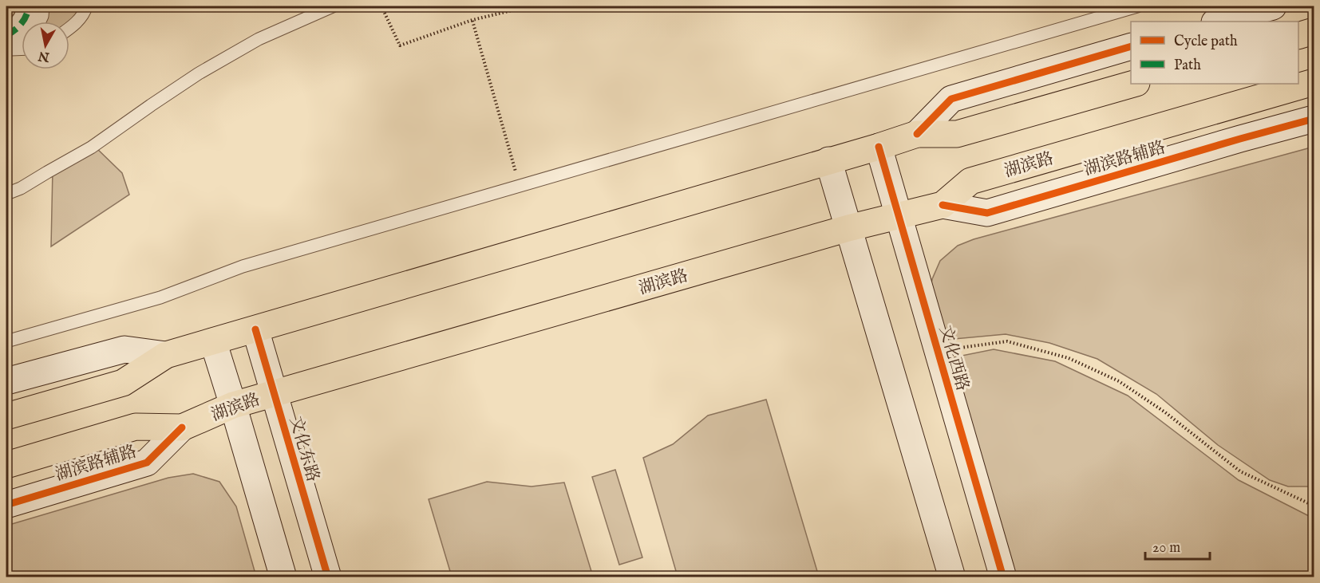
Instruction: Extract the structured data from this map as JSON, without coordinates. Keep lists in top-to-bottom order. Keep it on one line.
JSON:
{"streets":{"main road":["湖滨路"],"street":["湖滨路辅路","文化西路","文化东路"]},"crossings":[["湖滨路辅路","湖滨路"],["湖滨路","文化西路"],["湖滨路","文化东路"]],"legend":["Cycle path","Path"],"scale_bar":"20 m","north":"bottom"}
